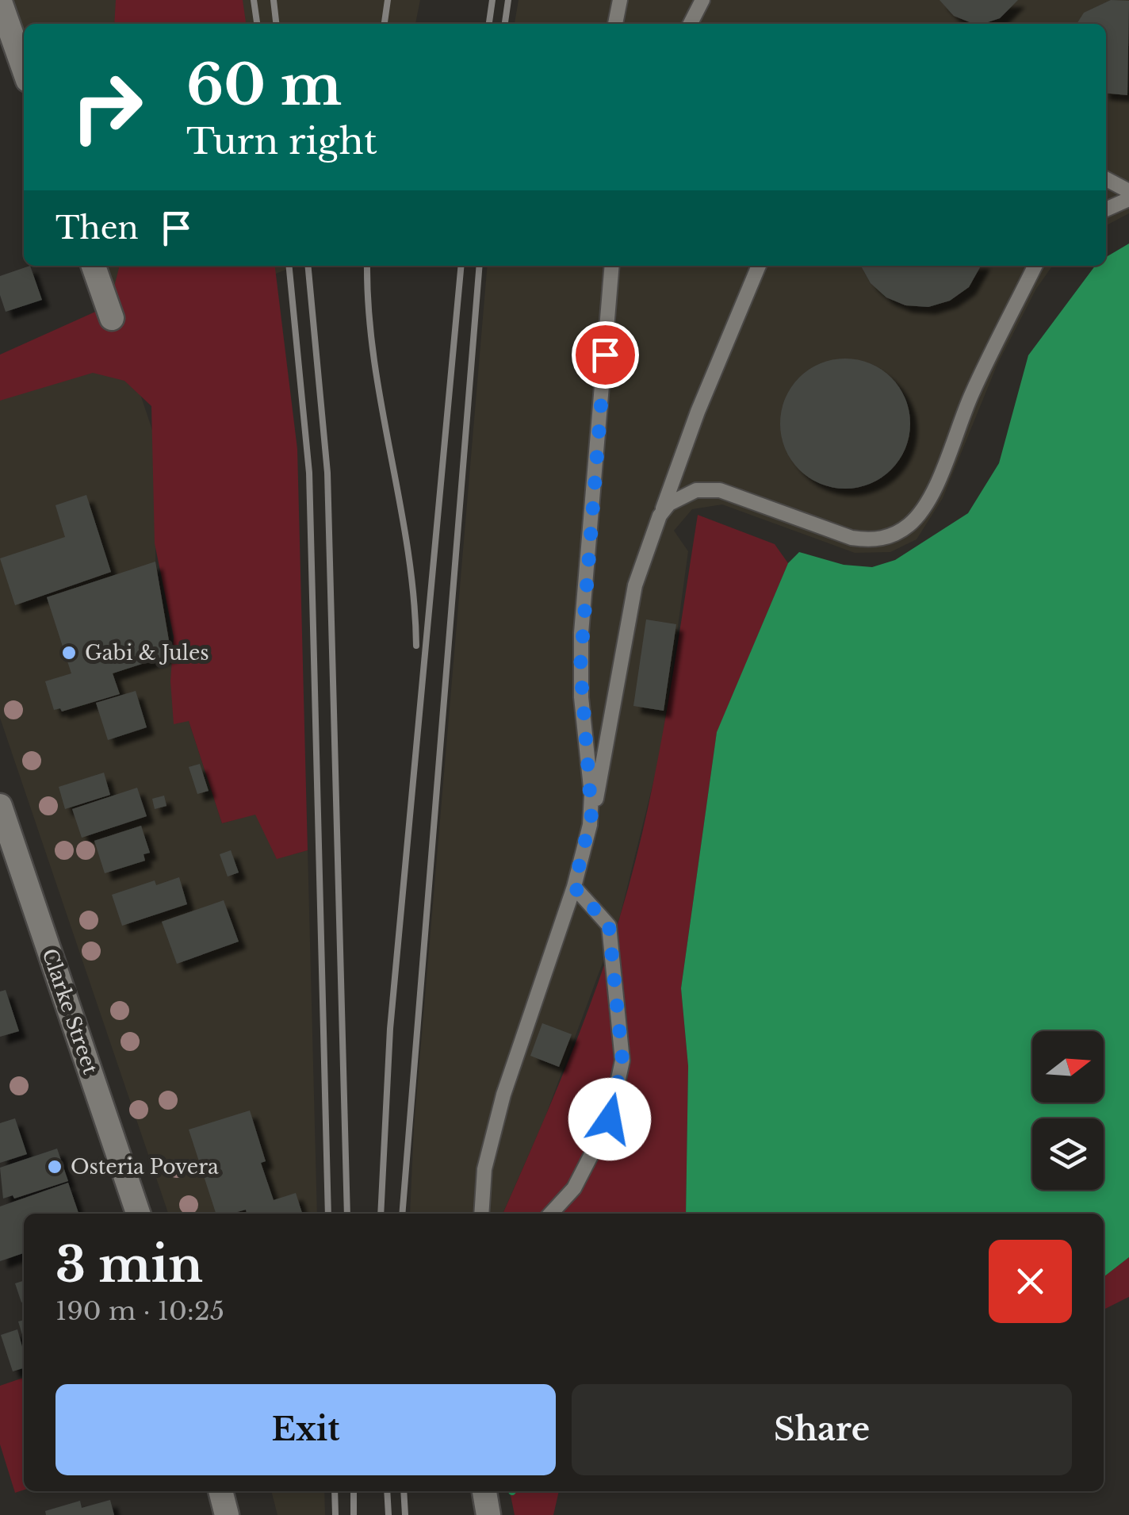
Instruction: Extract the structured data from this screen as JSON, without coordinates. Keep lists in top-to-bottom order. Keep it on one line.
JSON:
{"streets":{"main road":["Clarke Street"]},"places":["Gabi & Jules","Osteria Povera"],"north":"right","page":{"turn":["60 m","Turn right"],"then":"Then","heading":["3 min","190 m · 10:25"],"buttons":["Exit","Share"]}}
